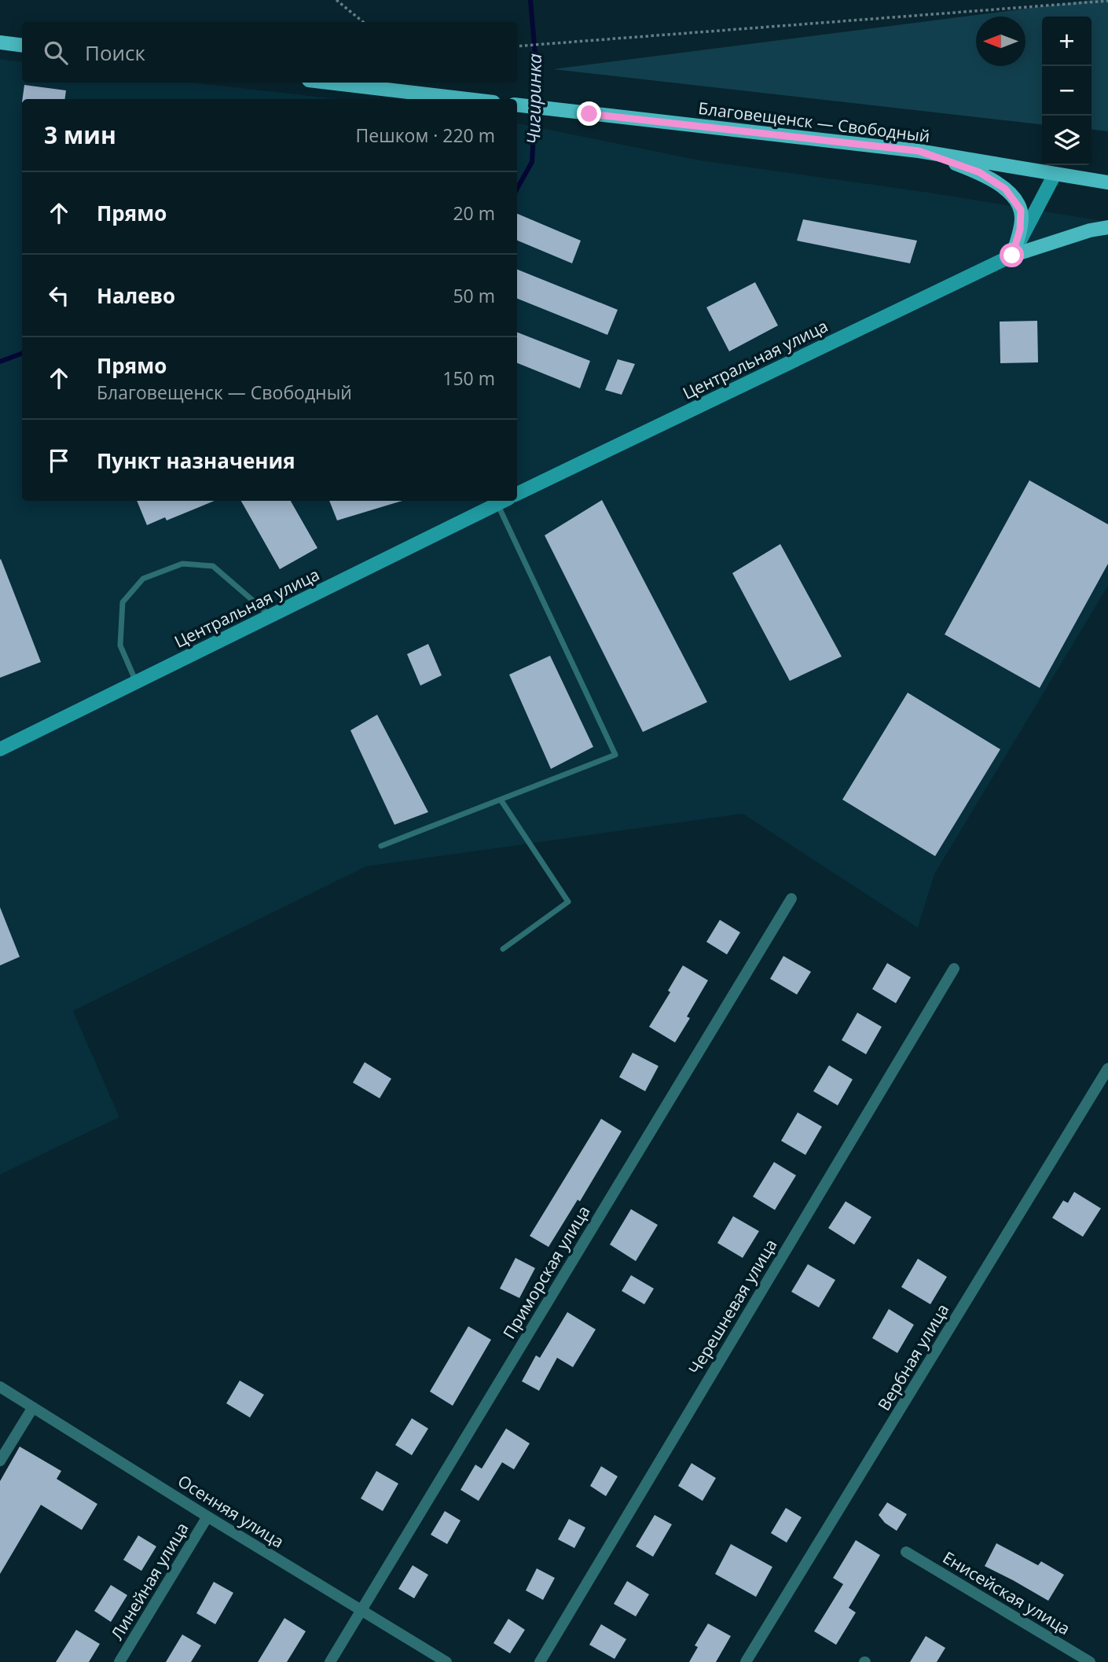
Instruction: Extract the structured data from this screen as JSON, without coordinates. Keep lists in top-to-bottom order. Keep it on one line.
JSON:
{"streets":{"main road":["Благовещенск — Свободный"],"street":["Центральная улица","Приморская улица","Черешневая улица","Вербная улица","Осенняя улица","Линейная улица","Енисейская улица"]},"crossings":[["Приморская улица","Осенняя улица"],["Осенняя улица","Линейная улица"]],"water":["Чигиринка"],"north":"left","page":{"map_buttons":["+","−"],"search":"Поиск","heading":["3 мин","Пешком · 220 m"],"list":[["Прямо","20 m"],["Налево","50 m"],["Прямо","Благовещенск — Свободный","150 m"],"Пункт назначения"]}}
